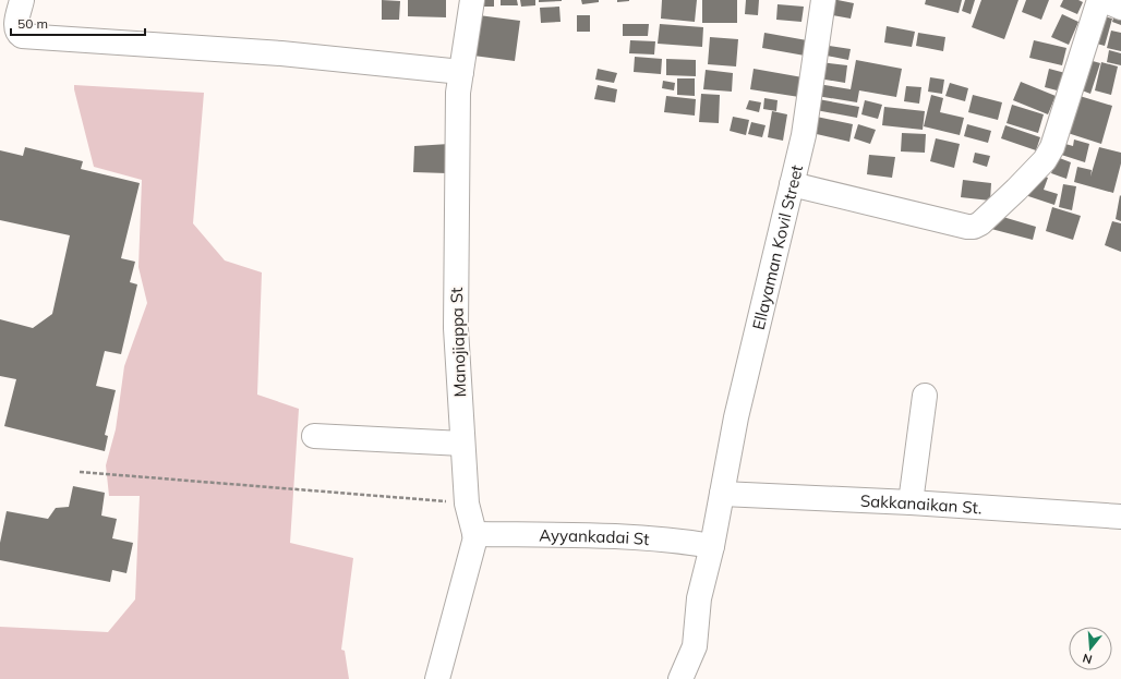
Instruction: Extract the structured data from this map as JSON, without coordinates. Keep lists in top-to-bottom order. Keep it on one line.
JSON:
{"streets":{"street":["Ellayaman Kovil Street","Manojiappa St","Sakkanaikan St.","Ayyankadai St"]},"crossings":[["Ellayaman Kovil Street","Sakkanaikan St."],["Ellayaman Kovil Street","Ayyankadai St"],["Manojiappa St","Ayyankadai St"]],"scale_bar":"50 m","north":"bottom"}
